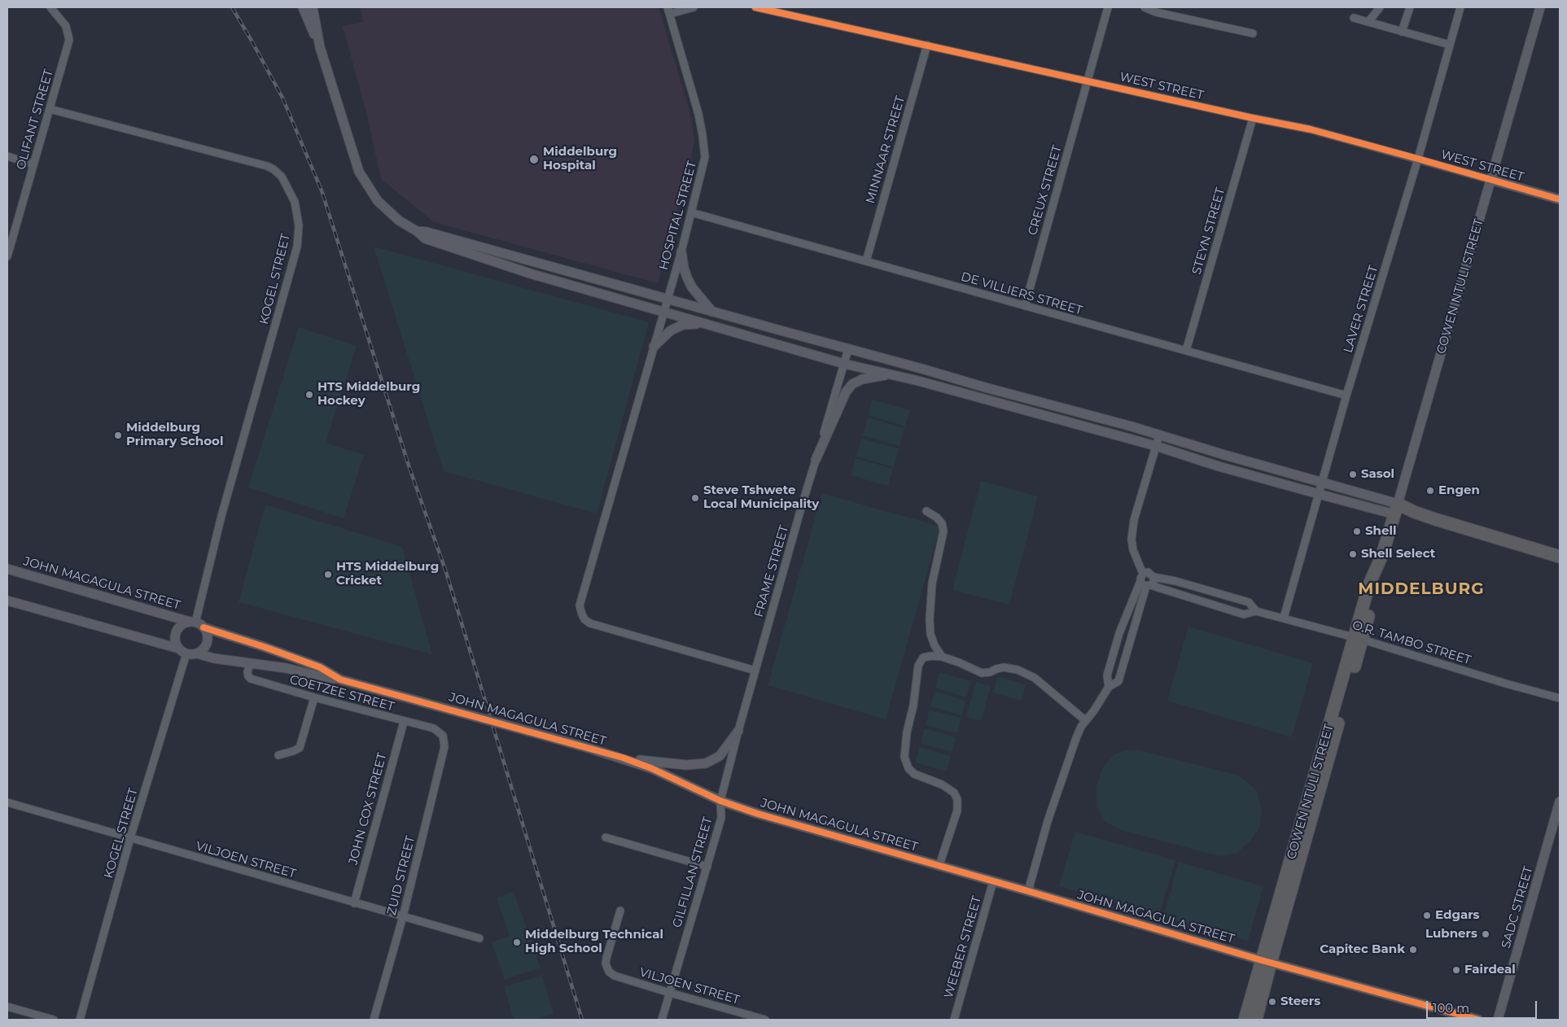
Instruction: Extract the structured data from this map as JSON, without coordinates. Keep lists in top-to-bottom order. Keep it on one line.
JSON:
{"streets":{"highway":["COWEN NTULI STREET"],"main road":["WEST STREET","JOHN MAGAGULA STREET","SADC STREET"],"street":["OLIFANT STREET","MINNAAR STREET","CREUX STREET","HOSPITAL STREET","STEYN STREET","KOGEL STREET","DE VILLIERS STREET","LAVER STREET","FRAME STREET","O.R. TAMBO STREET","COETZEE STREET","JOHN COX STREET","VILJOEN STREET","GILFILLAN STREET","ZUID STREET","WEEBER STREET"]},"crossings":[["WEST STREET","MINNAAR STREET"],["WEST STREET","CREUX STREET"],["WEST STREET","STEYN STREET"],["WEST STREET","COWEN NTULI STREET"],["WEST STREET","LAVER STREET"],["OLIFANT STREET","KOGEL STREET"],["MINNAAR STREET","DE VILLIERS STREET"],["CREUX STREET","DE VILLIERS STREET"],["HOSPITAL STREET","DE VILLIERS STREET"],["HOSPITAL STREET","FRAME STREET"],["STEYN STREET","DE VILLIERS STREET"],["KOGEL STREET","JOHN MAGAGULA STREET"],["KOGEL STREET","VILJOEN STREET"],["COWEN NTULI STREET","JOHN MAGAGULA STREET"],["COWEN NTULI STREET","O.R. TAMBO STREET"],["DE VILLIERS STREET","LAVER STREET"],["LAVER STREET","O.R. TAMBO STREET"],["FRAME STREET","JOHN MAGAGULA STREET"],["FRAME STREET","GILFILLAN STREET"],["JOHN MAGAGULA STREET","GILFILLAN STREET"],["JOHN MAGAGULA STREET","WEEBER STREET"],["COETZEE STREET","JOHN COX STREET"],["COETZEE STREET","ZUID STREET"],["JOHN COX STREET","VILJOEN STREET"],["VILJOEN STREET","GILFILLAN STREET"],["VILJOEN STREET","ZUID STREET"]],"districts":["MIDDELBURG"],"places":["Middelburg Hospital","HTS Middelburg Hockey","Middelburg Primary School","Sasol","Engen","Steve Tshwete Local Municipality","Shell","Shell Select","HTS Middelburg Cricket","Edgars","Lubners","Middelburg Technical High School","Capitec Bank","Fairdeal","Steers"],"scale_bar":"100 m"}
